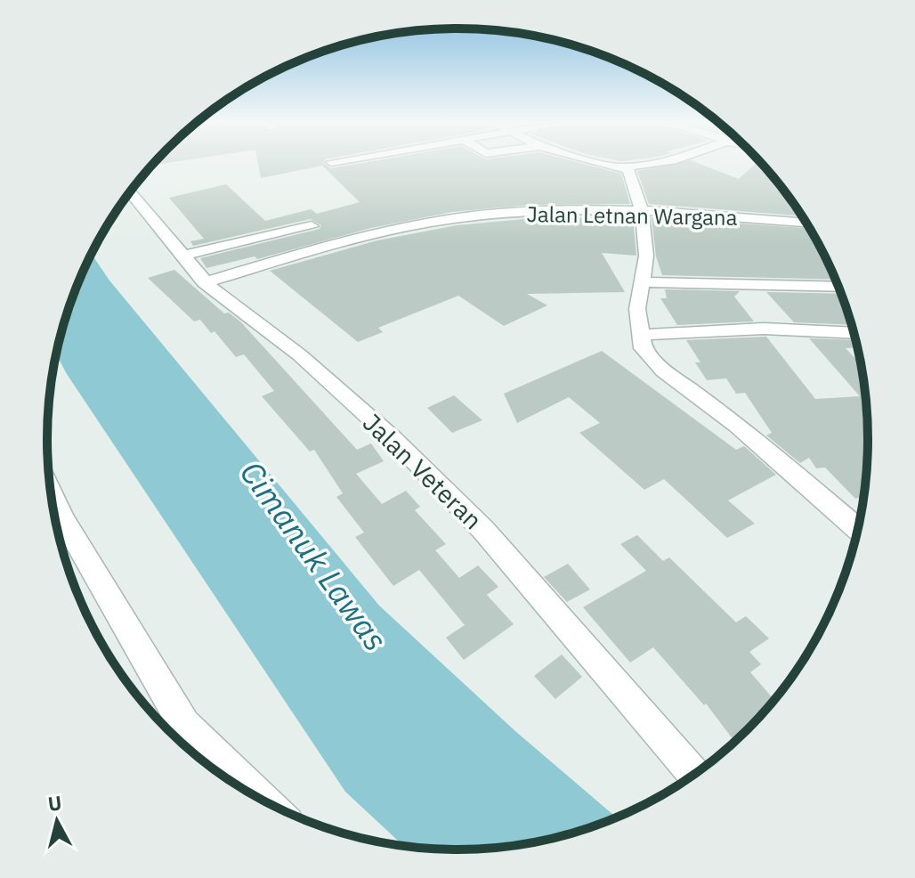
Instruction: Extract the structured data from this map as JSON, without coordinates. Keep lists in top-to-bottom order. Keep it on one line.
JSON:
{"streets":{"street":["Jalan Letnan Wargana","Jalan Veteran"]},"crossings":[["Jalan Letnan Wargana","Jalan Veteran"]],"water":["Cimanuk Lawas"],"north":"top"}
